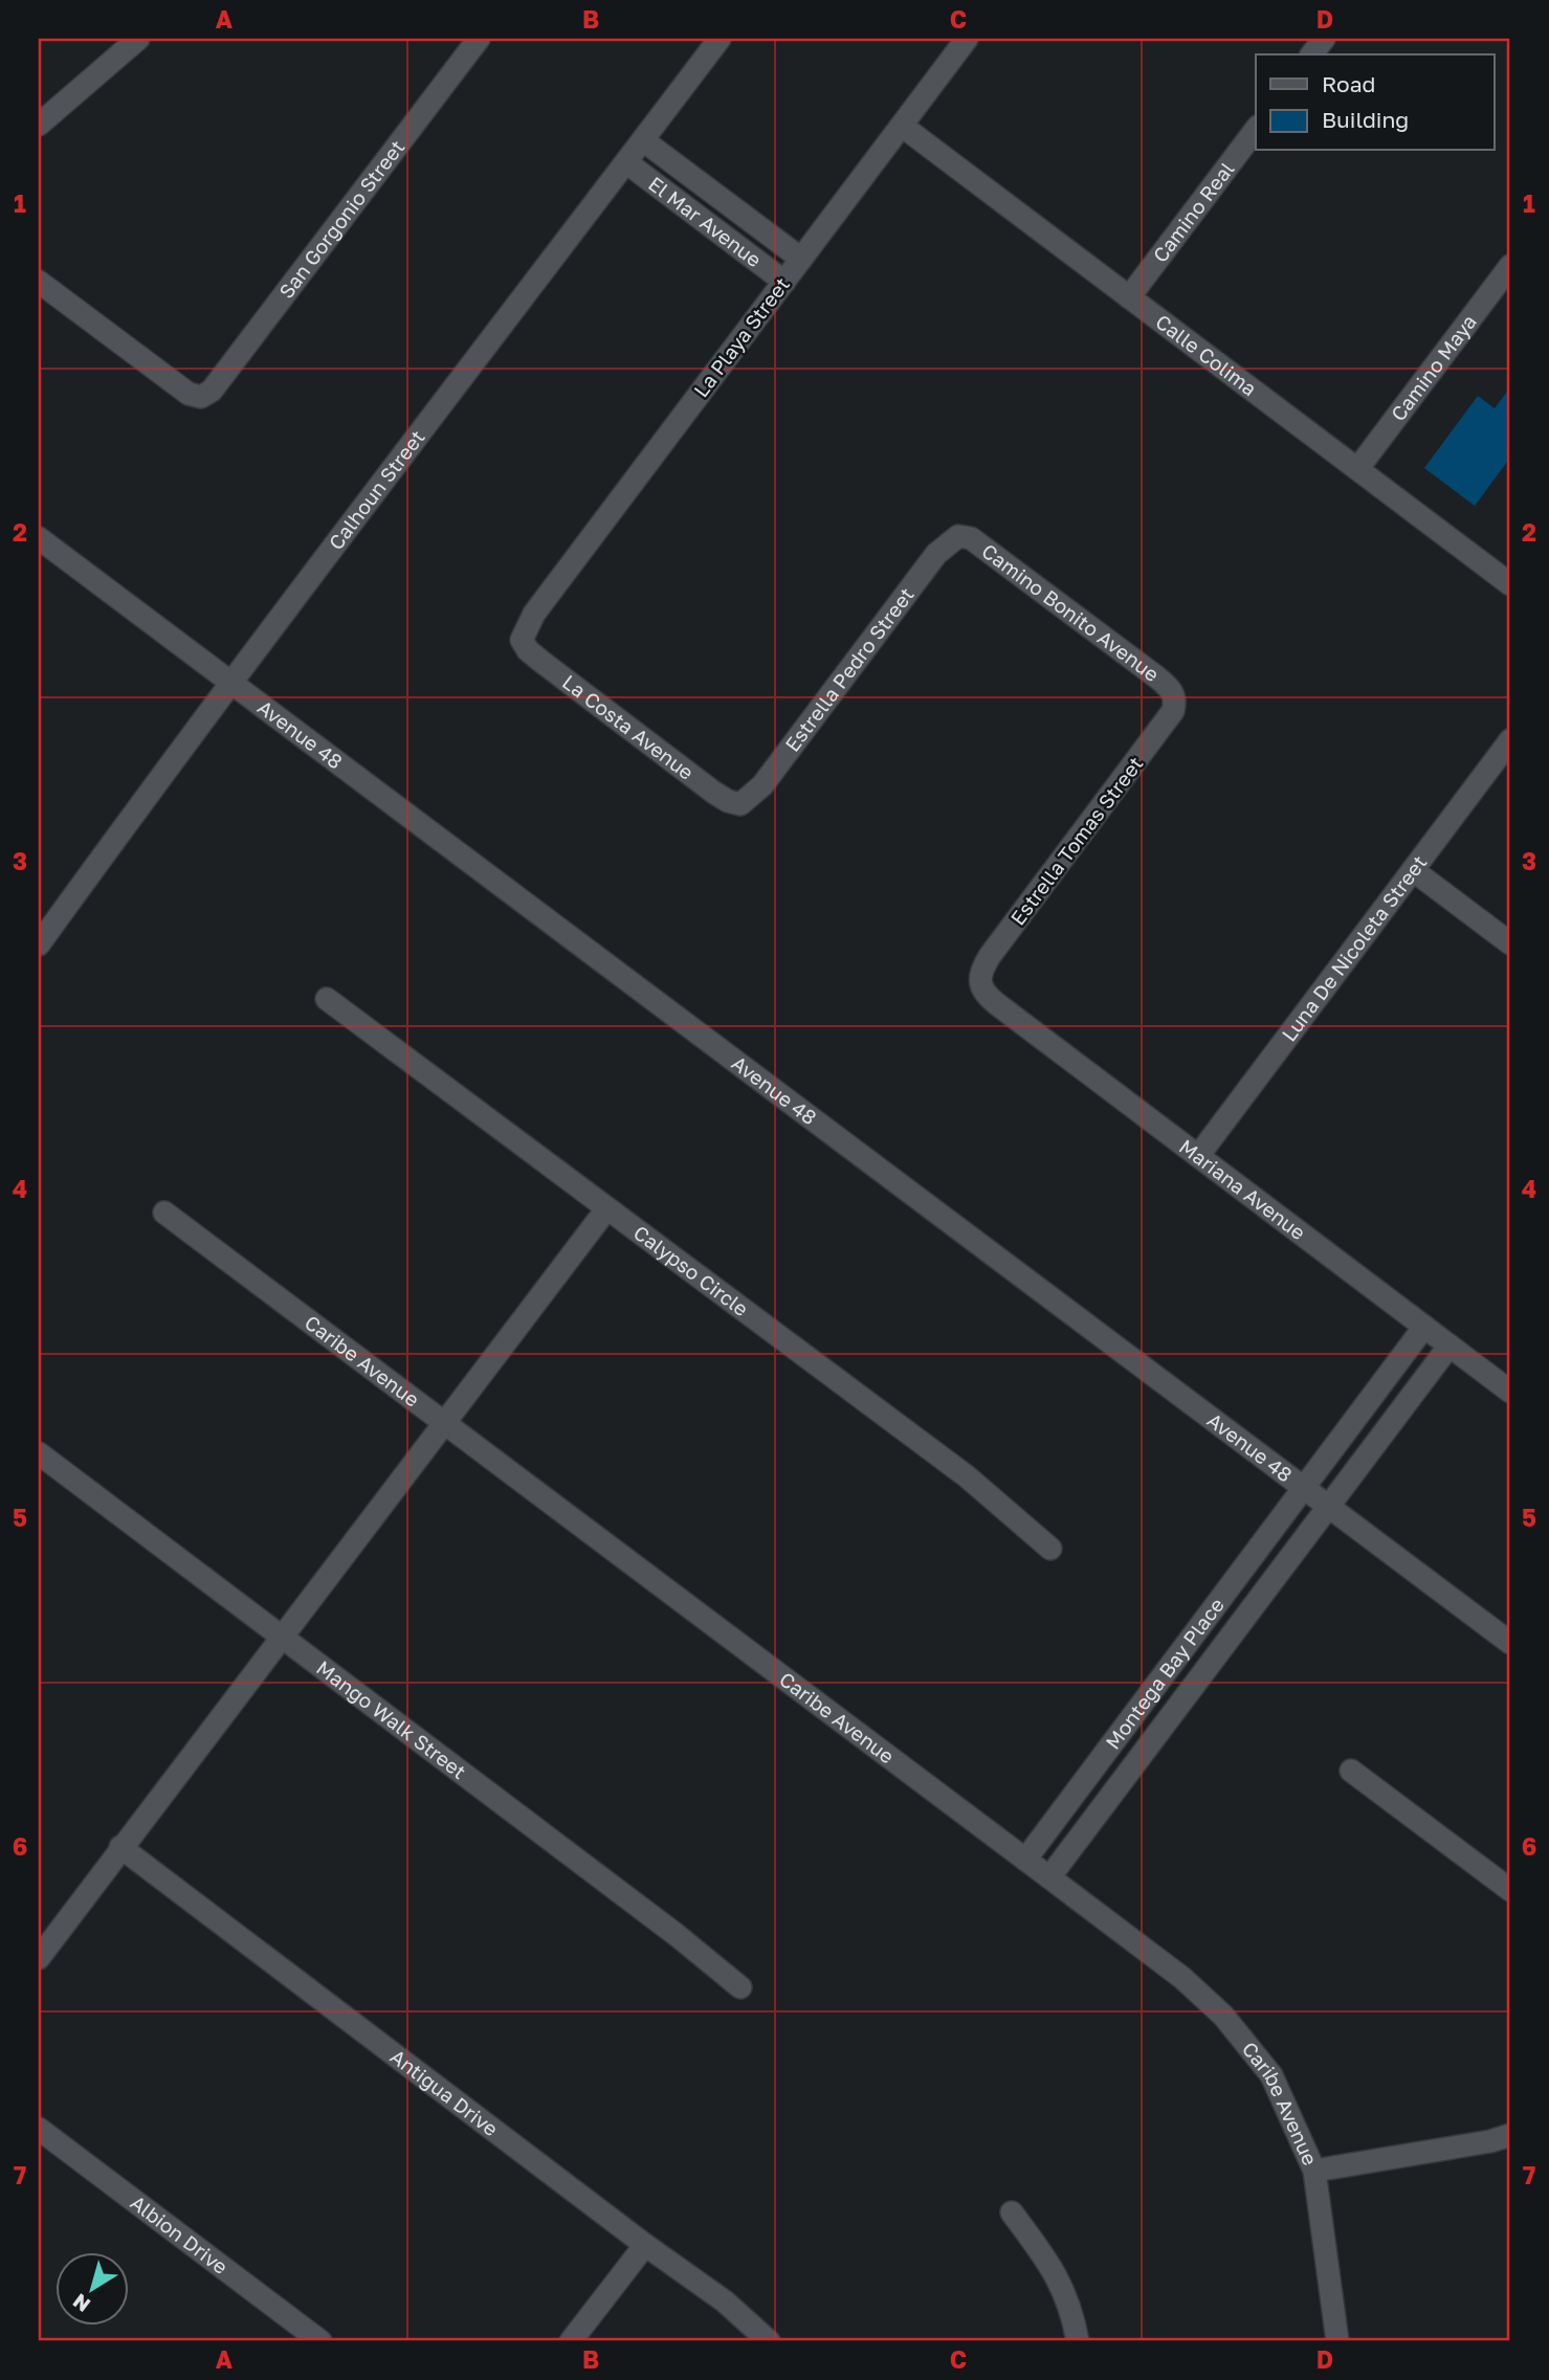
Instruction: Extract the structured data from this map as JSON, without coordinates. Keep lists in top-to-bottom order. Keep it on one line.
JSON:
{"streets":{"street":["Camino Real","San Gorgonio Street","El Mar Avenue","La Playa Street","Calle Colima","Camino Maya","Calhoun Street","Camino Bonito Avenue","Estrella Pedro Street","La Costa Avenue","Avenue 48","Estrella Tomas Street","Luna De Nicoleta Street","Mariana Avenue","Calypso Circle","Caribe Avenue","Montega Bay Place","Mango Walk Street","Antigua Drive","Albion Drive"]},"crossings":[["Camino Real","Calle Colima"],["El Mar Avenue","La Playa Street"],["El Mar Avenue","Calhoun Street"],["La Playa Street","Calle Colima"],["La Playa Street","La Costa Avenue"],["Calle Colima","Camino Maya"],["Calhoun Street","Avenue 48"],["Camino Bonito Avenue","Estrella Pedro Street"],["Camino Bonito Avenue","Estrella Tomas Street"],["Estrella Pedro Street","La Costa Avenue"],["Avenue 48","Montega Bay Place"],["Estrella Tomas Street","Mariana Avenue"],["Luna De Nicoleta Street","Mariana Avenue"],["Mariana Avenue","Montega Bay Place"],["Caribe Avenue","Montega Bay Place"]],"legend":["Road","Building"],"north":"bottom left","grid":{"columns":["A","B","C","D"],"rows":["1","2","3","4","5","6","7"]}}
